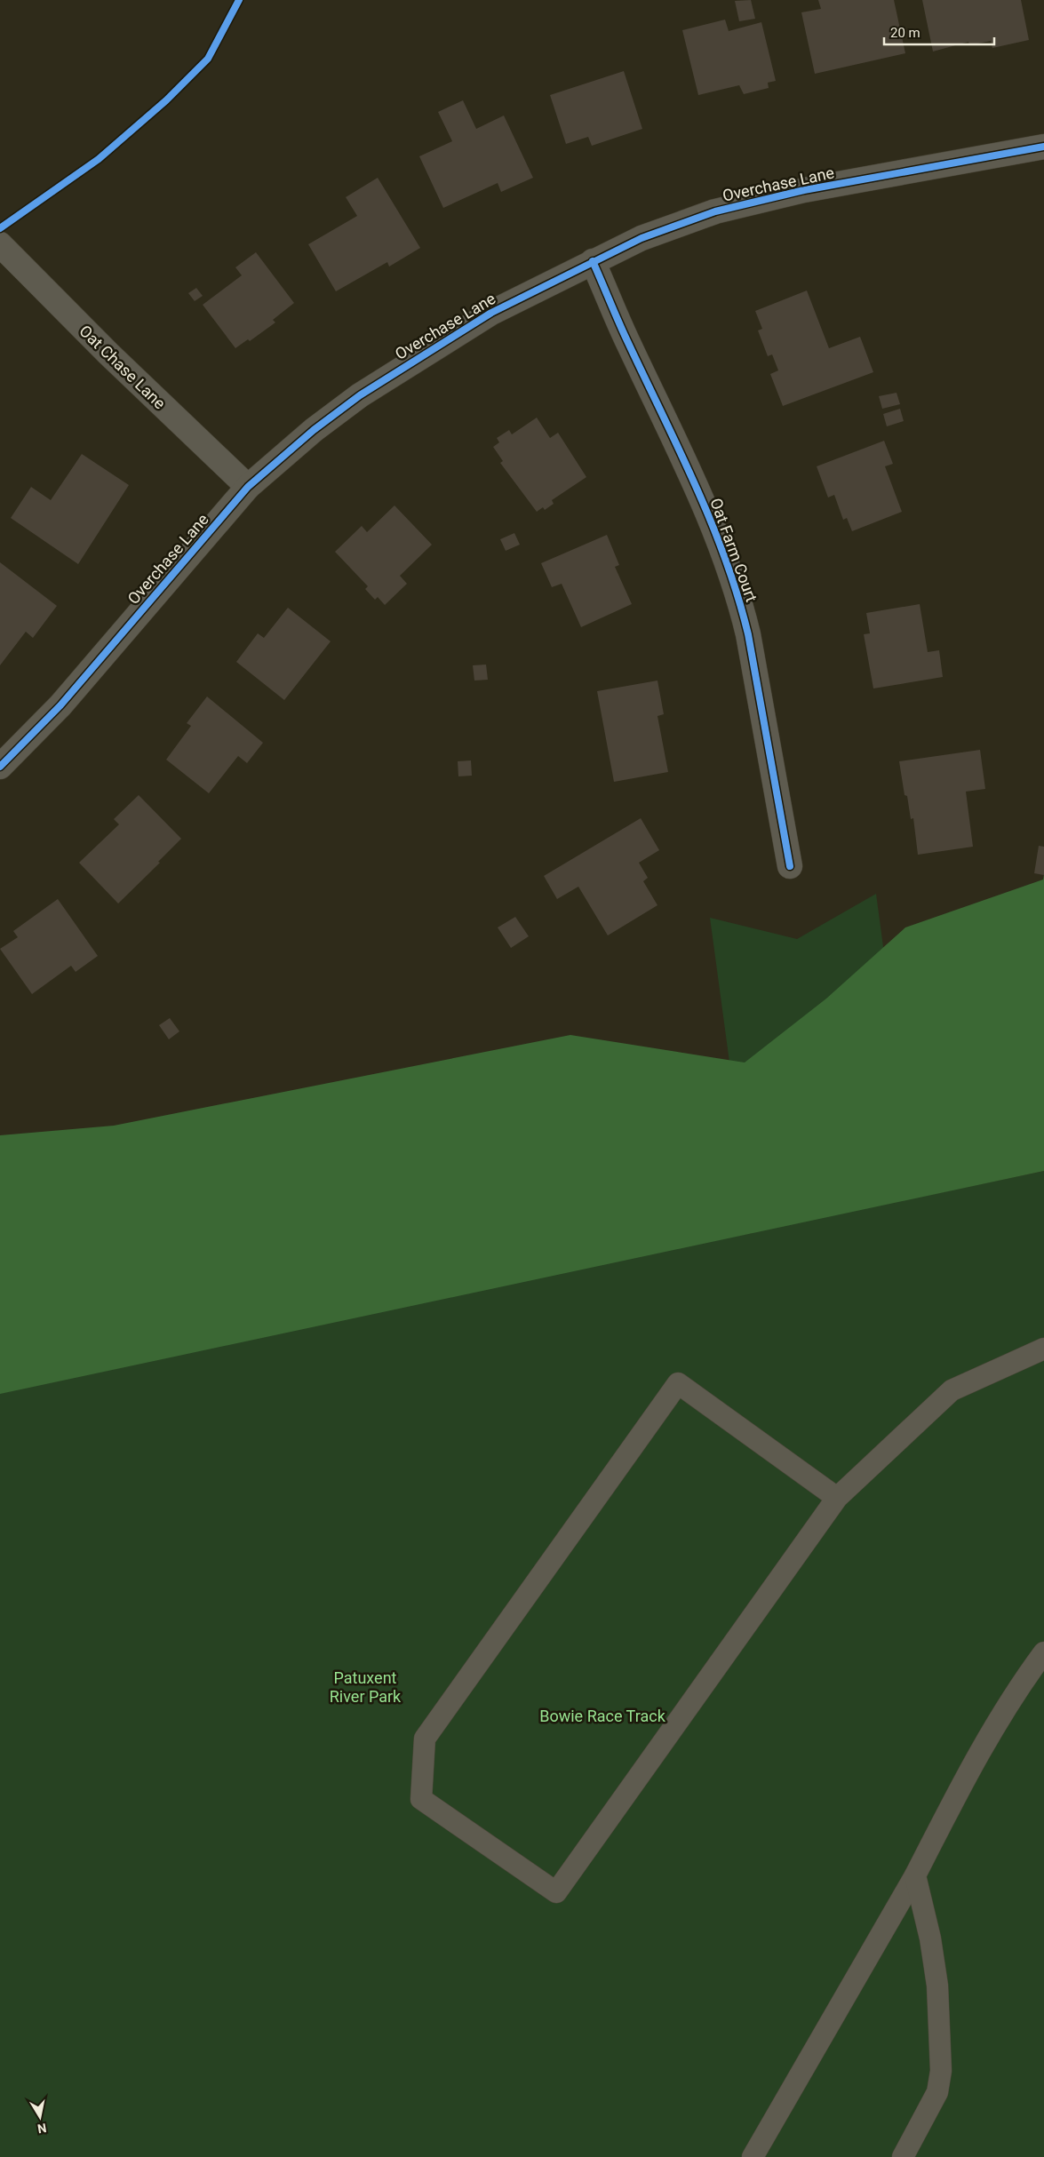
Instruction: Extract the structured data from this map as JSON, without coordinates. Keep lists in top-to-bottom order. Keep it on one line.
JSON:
{"streets":{"street":["Overchase Lane","Oat Chase Lane","Oat Farm Court"]},"crossings":[["Overchase Lane","Oat Chase Lane"],["Overchase Lane","Oat Farm Court"]],"parks":["Patuxent River Park","Bowie Race Track"],"scale_bar":"20 m","north":"bottom"}
